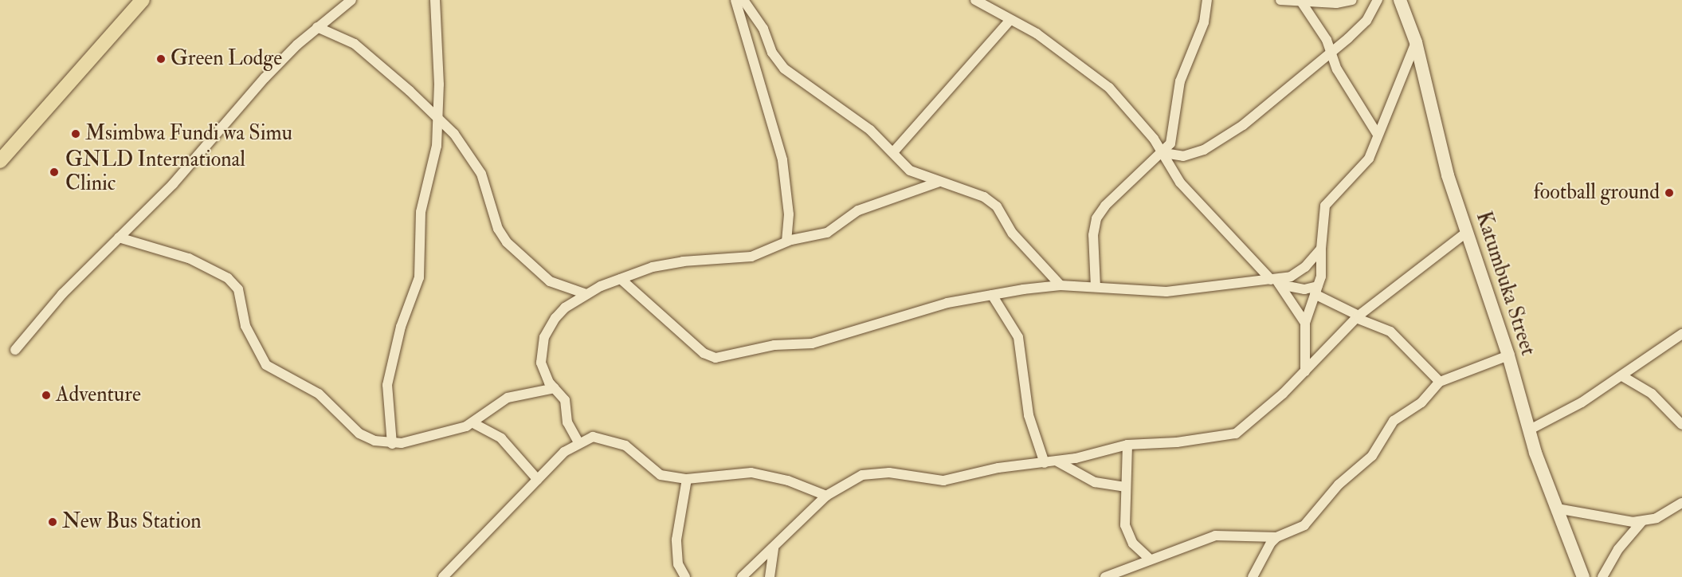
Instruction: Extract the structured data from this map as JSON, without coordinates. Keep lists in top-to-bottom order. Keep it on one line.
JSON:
{"streets":{"main road":["Katumbuka Street"]},"places":["Green Lodge","Msimbwa Fundi wa Simu","GNLD International Clinic","football ground","Adventure","New Bus Station"]}
